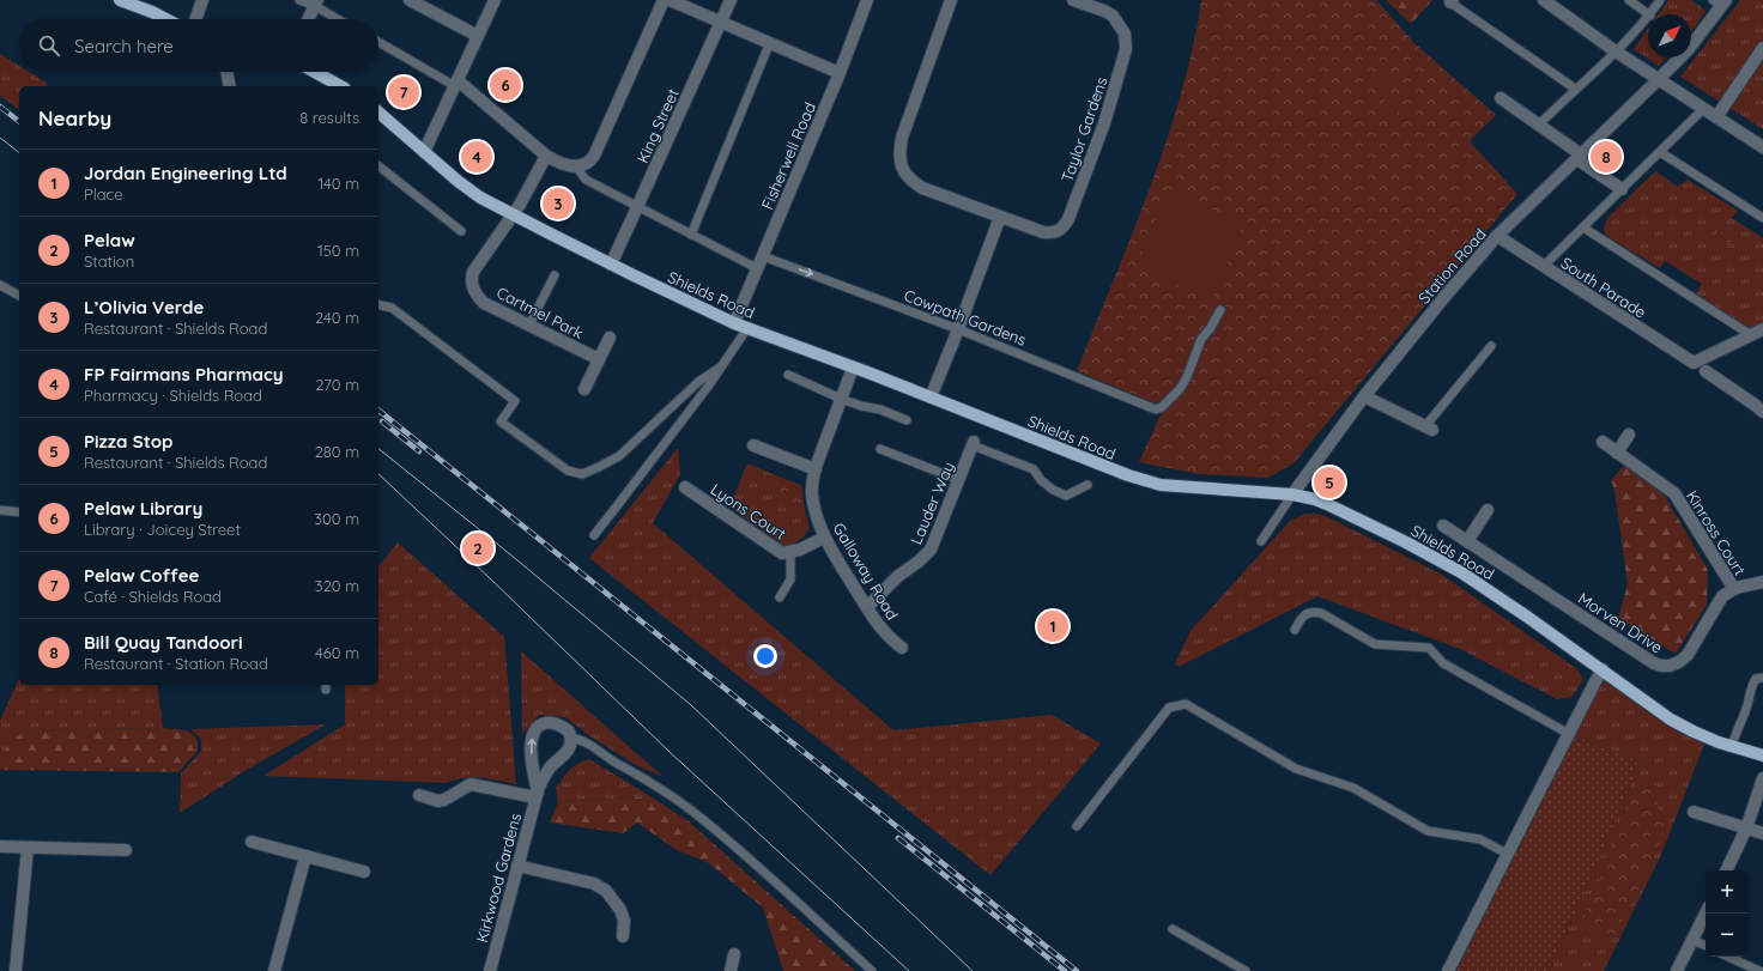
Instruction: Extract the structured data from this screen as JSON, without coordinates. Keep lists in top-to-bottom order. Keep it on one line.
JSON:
{"streets":{"main road":["Shields Road"],"street":["King Street","Taylor Gardens","Fisherwell Road","Station Road","South Parade","Cartmel Park","Lauder Way","Lyons Court","Kinross Court","Galloway Road","Morven Drive","Kirkwood Gardens"],"lane":["Cowpath Gardens"]},"crossings":[["King Street","Shields Road"],["Fisherwell Road","Shields Road"],["Fisherwell Road","Cowpath Gardens"],["Station Road","South Parade"],["Station Road","Shields Road"],["Shields Road","Cartmel Park"],["Shields Road","Galloway Road"],["Lauder Way","Galloway Road"],["Lyons Court","Galloway Road"],["Kinross Court","Morven Drive"]],"one_way":["Cowpath Gardens"],"north":"top right","page":{"search":"Search here","pins":["6","7","4","8","3","5","2","1"],"heading":["Nearby","8 results"],"list":[{"mark":"1","name":"Jordan Engineering Ltd","note":"Place","value":"140 m"},{"mark":"2","name":"Pelaw","note":"Station","value":"150 m"},{"mark":"3","name":"L’Olivia Verde","note":"Restaurant · Shields Road","value":"240 m"},{"mark":"4","name":"FP Fairmans Pharmacy","note":"Pharmacy · Shields Road","value":"270 m"},{"mark":"5","name":"Pizza Stop","note":"Restaurant · Shields Road","value":"280 m"},{"mark":"6","name":"Pelaw Library","note":"Library · Joicey Street","value":"300 m"},{"mark":"7","name":"Pelaw Coffee","note":"Café · Shields Road","value":"320 m"},{"mark":"8","name":"Bill Quay Tandoori","note":"Restaurant · Station Road","value":"460 m"}],"map_buttons":["+","−"]}}
